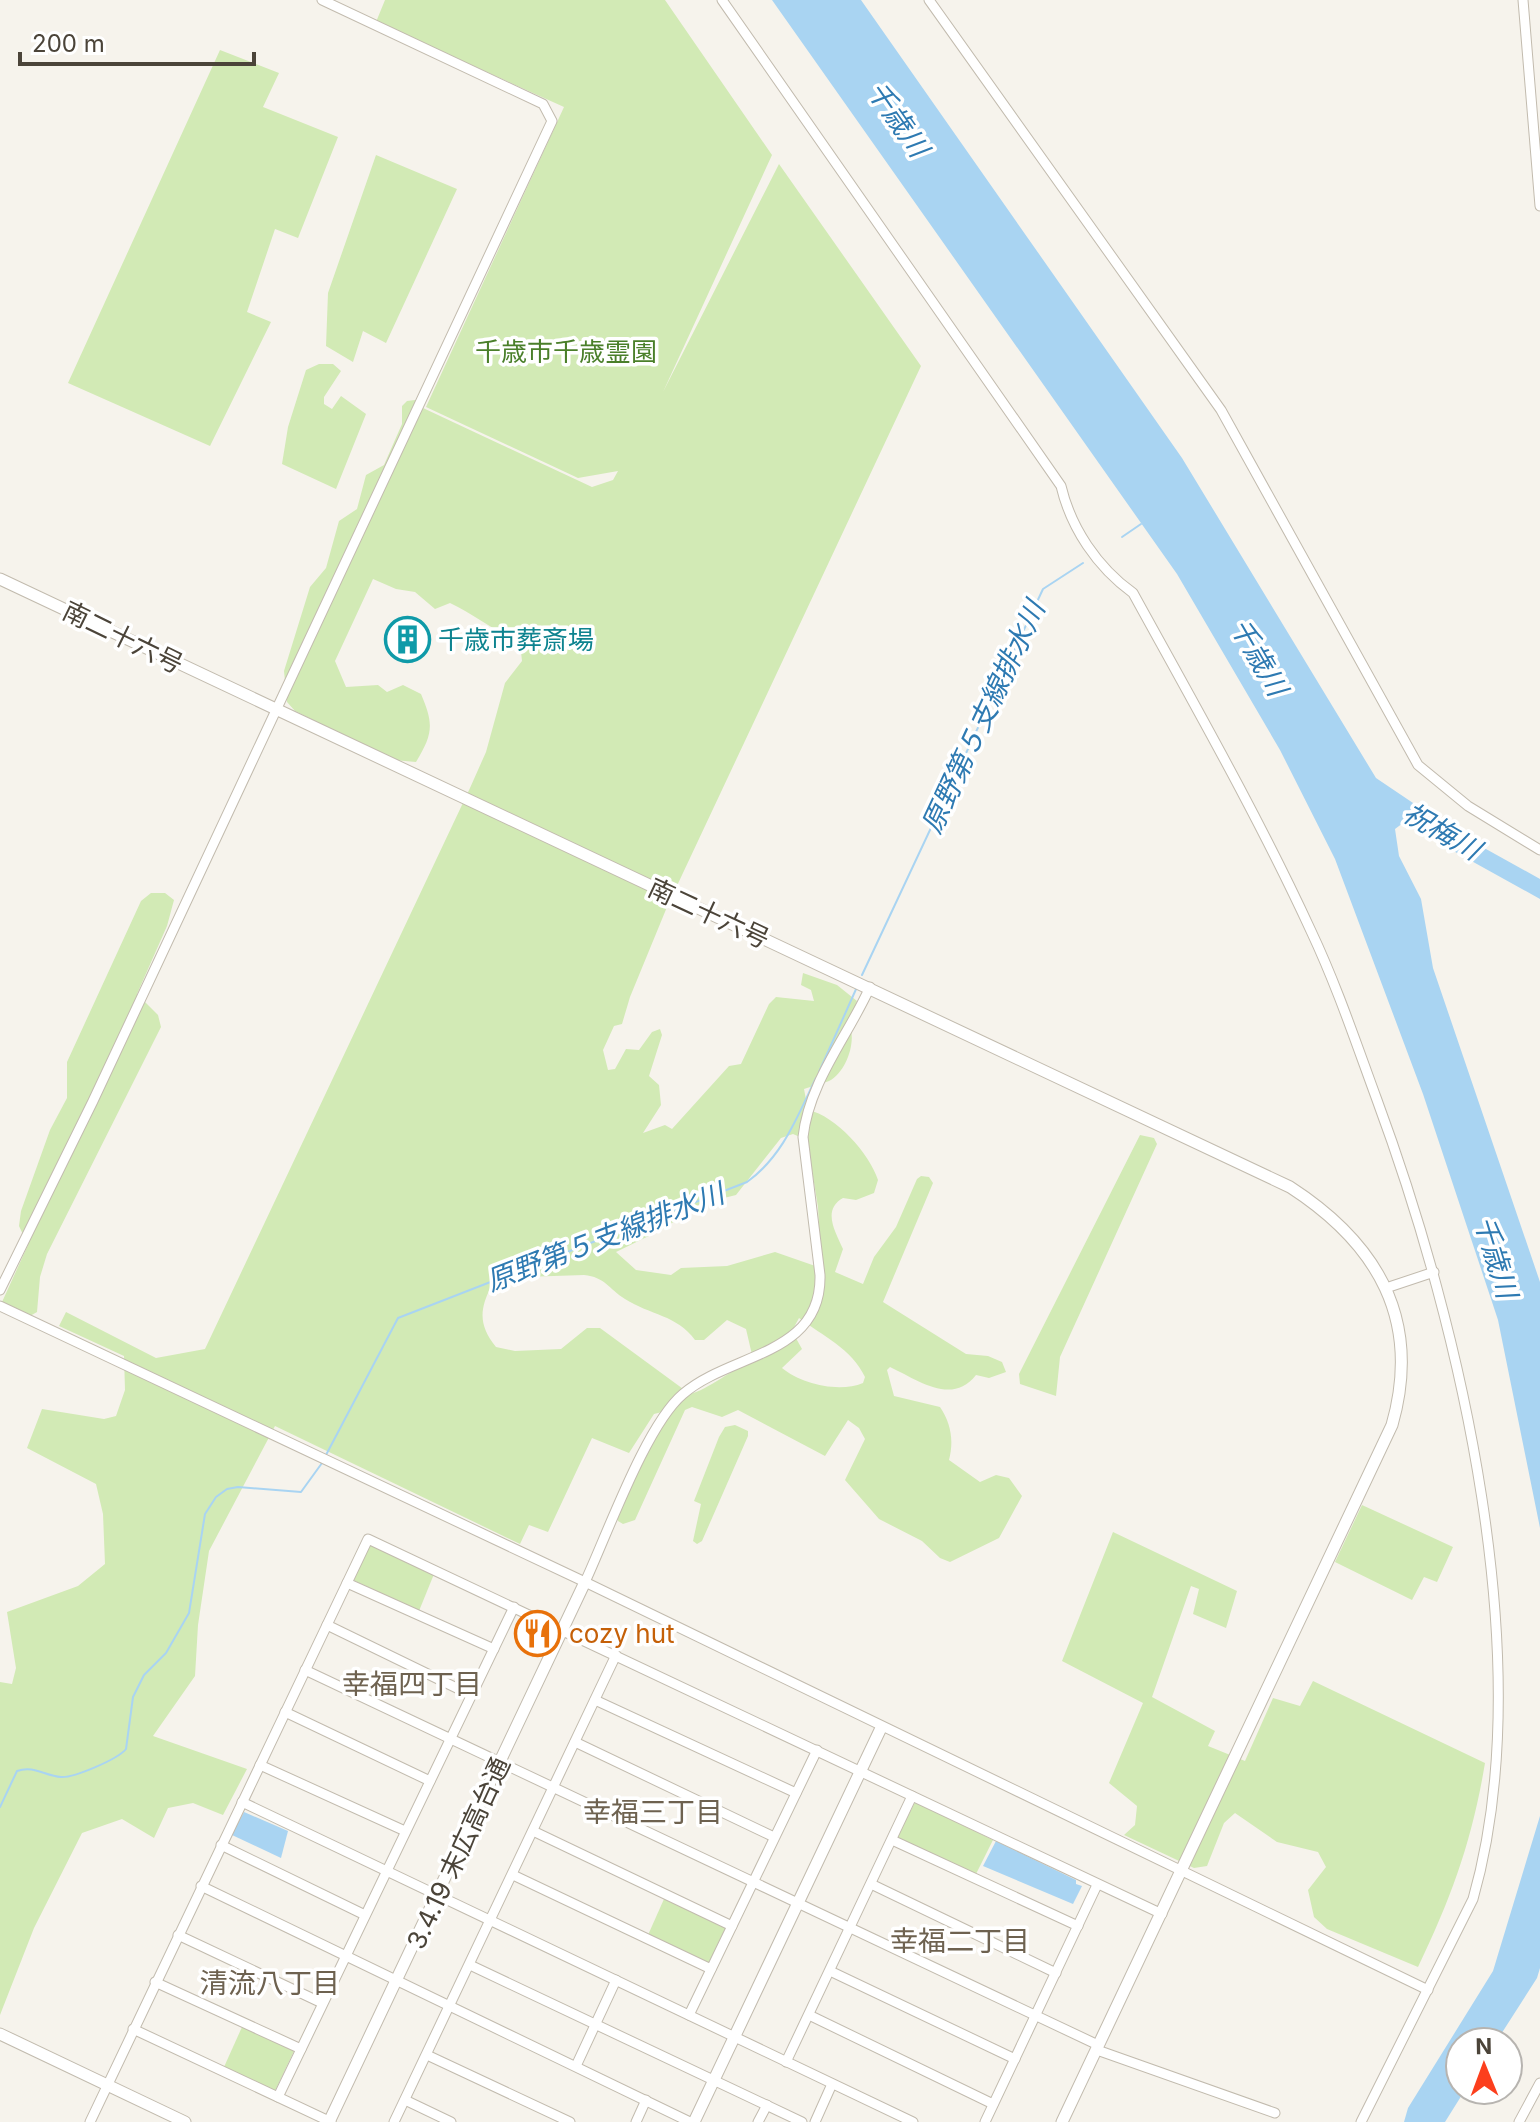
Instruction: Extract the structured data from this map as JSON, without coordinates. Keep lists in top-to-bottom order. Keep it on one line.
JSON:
{"streets":{"street":["南二十六号","3.4.19 末広高台通"]},"districts":["幸福四丁目","幸福三丁目","幸福二丁目","清流八丁目"],"water":["千歳川","原野第５支線排水川","祝梅川"],"parks":["千歳市千歳霊園"],"places":{"building":["千歳市葬斎場"],"restaurant":["cozy hut"]},"scale_bar":"200 m","north":"top"}
